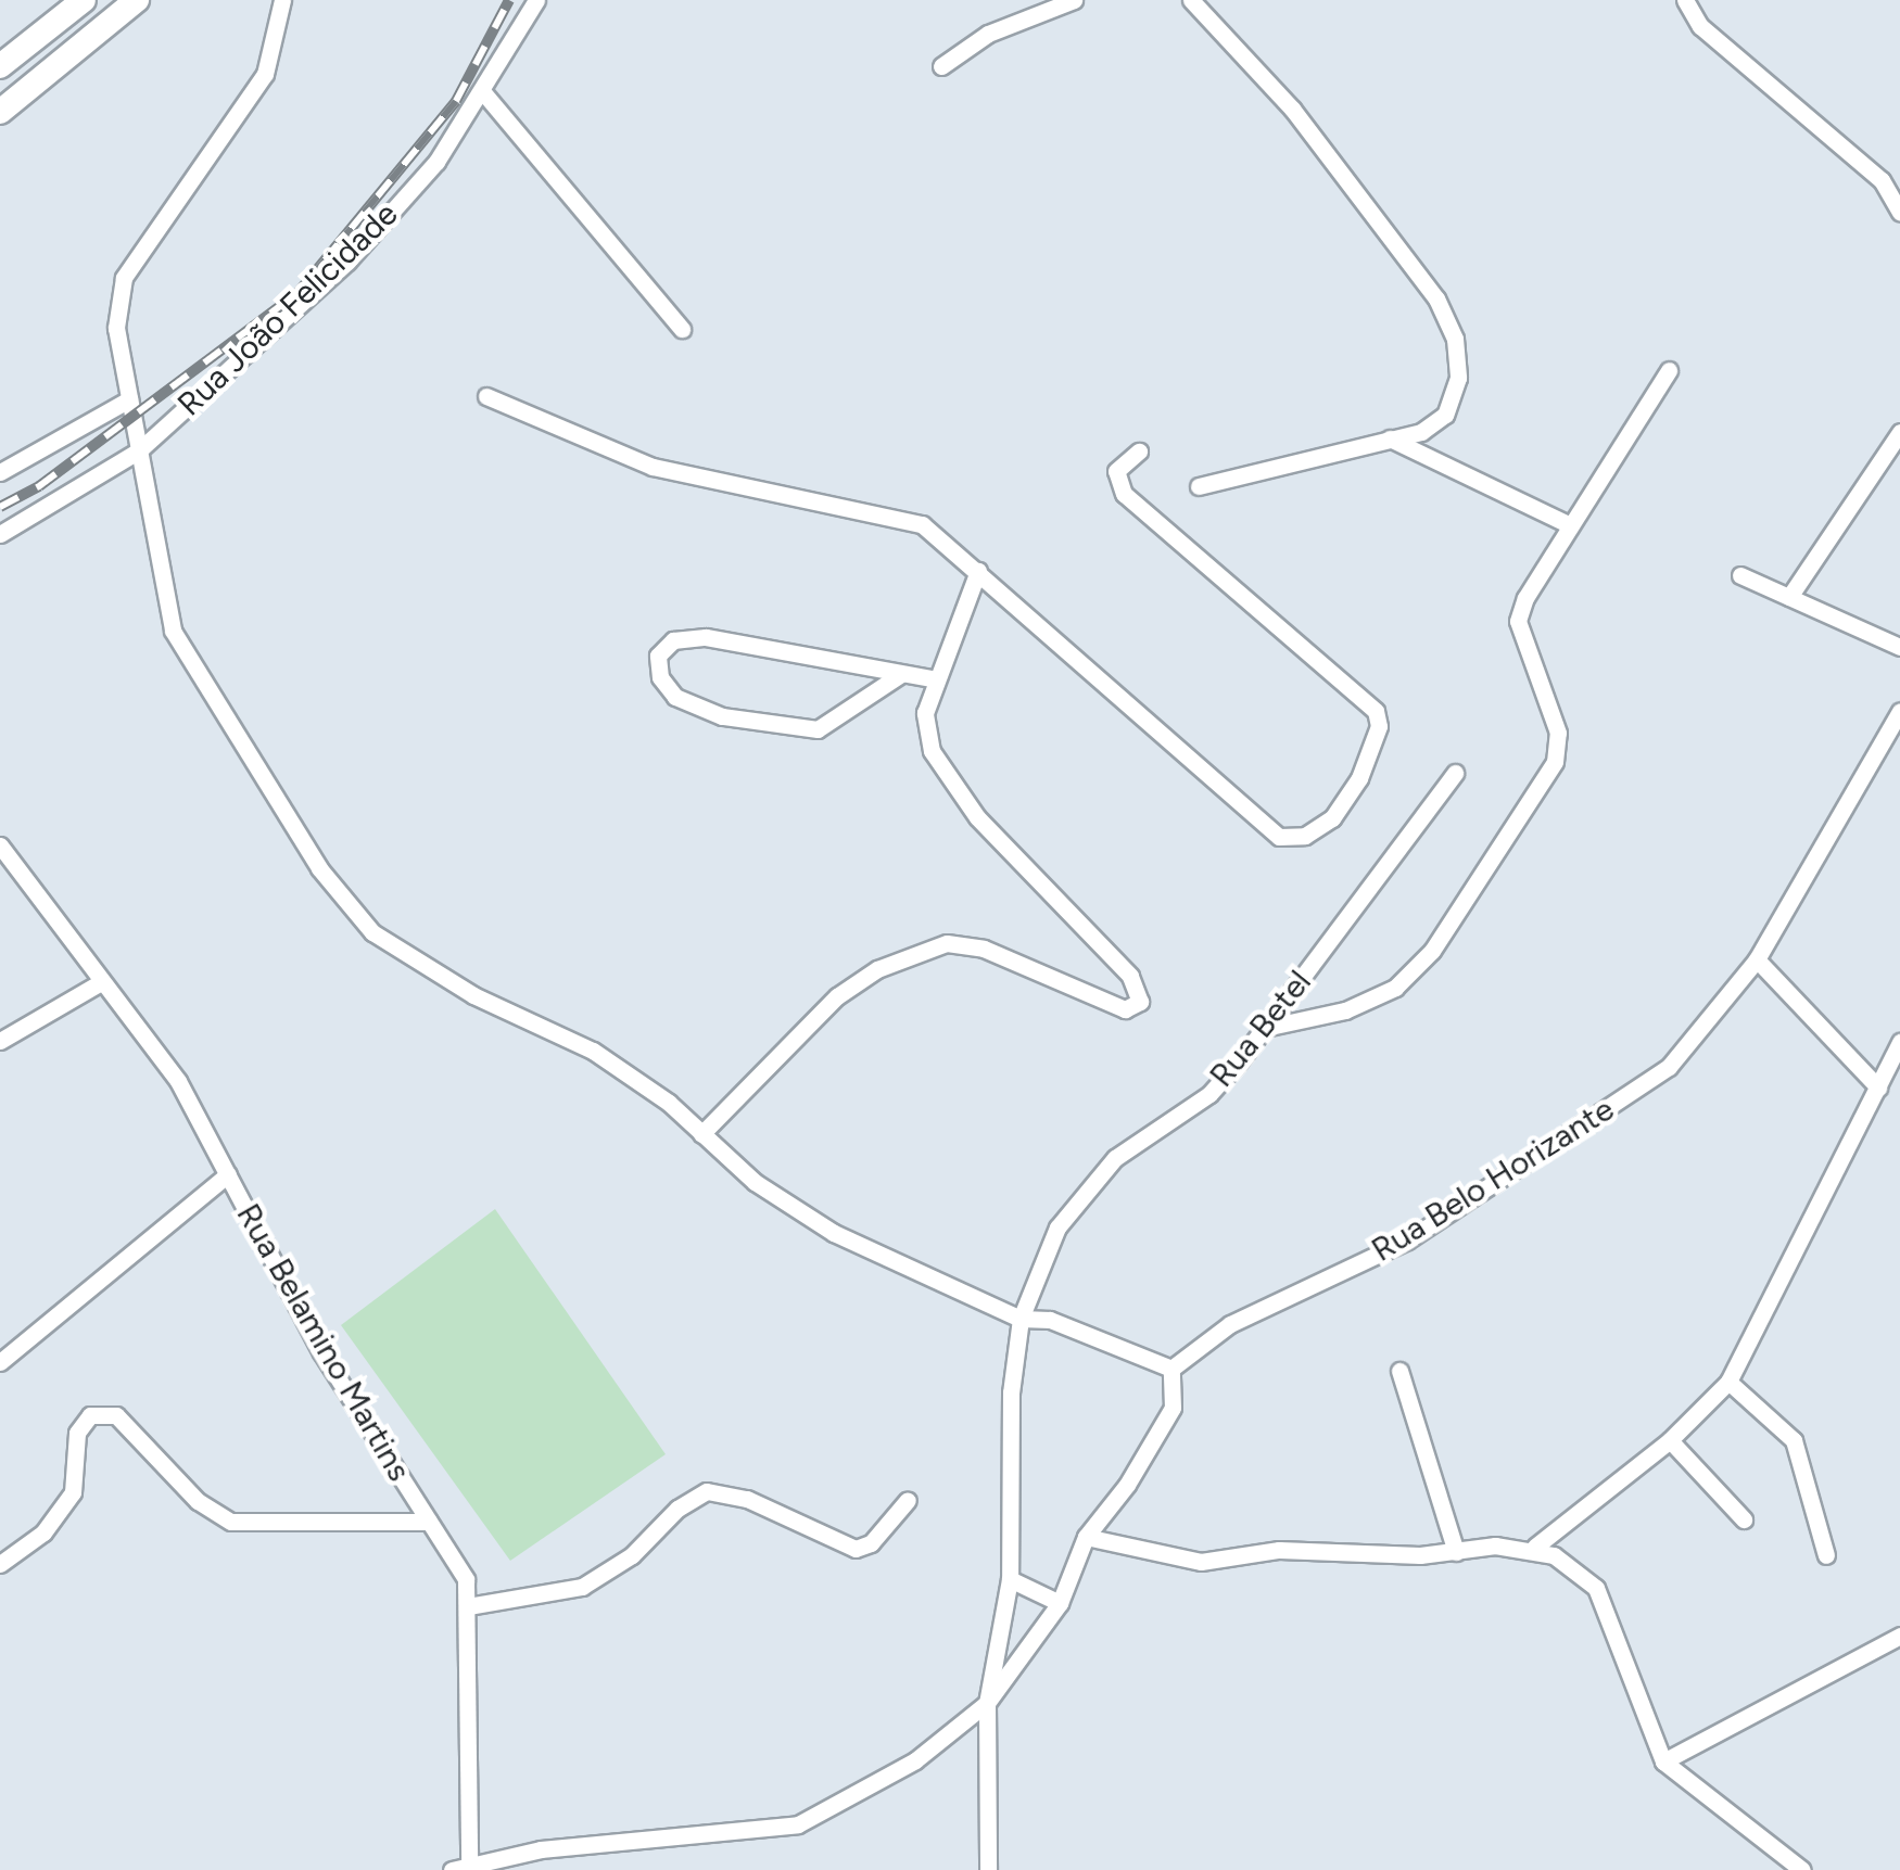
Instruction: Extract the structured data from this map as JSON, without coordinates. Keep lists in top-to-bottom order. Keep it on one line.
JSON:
{"streets":{"street":["Rua João Felicidade","Rua Betel","Rua Belo Horizante","Rua Belamino Martins"]}}
